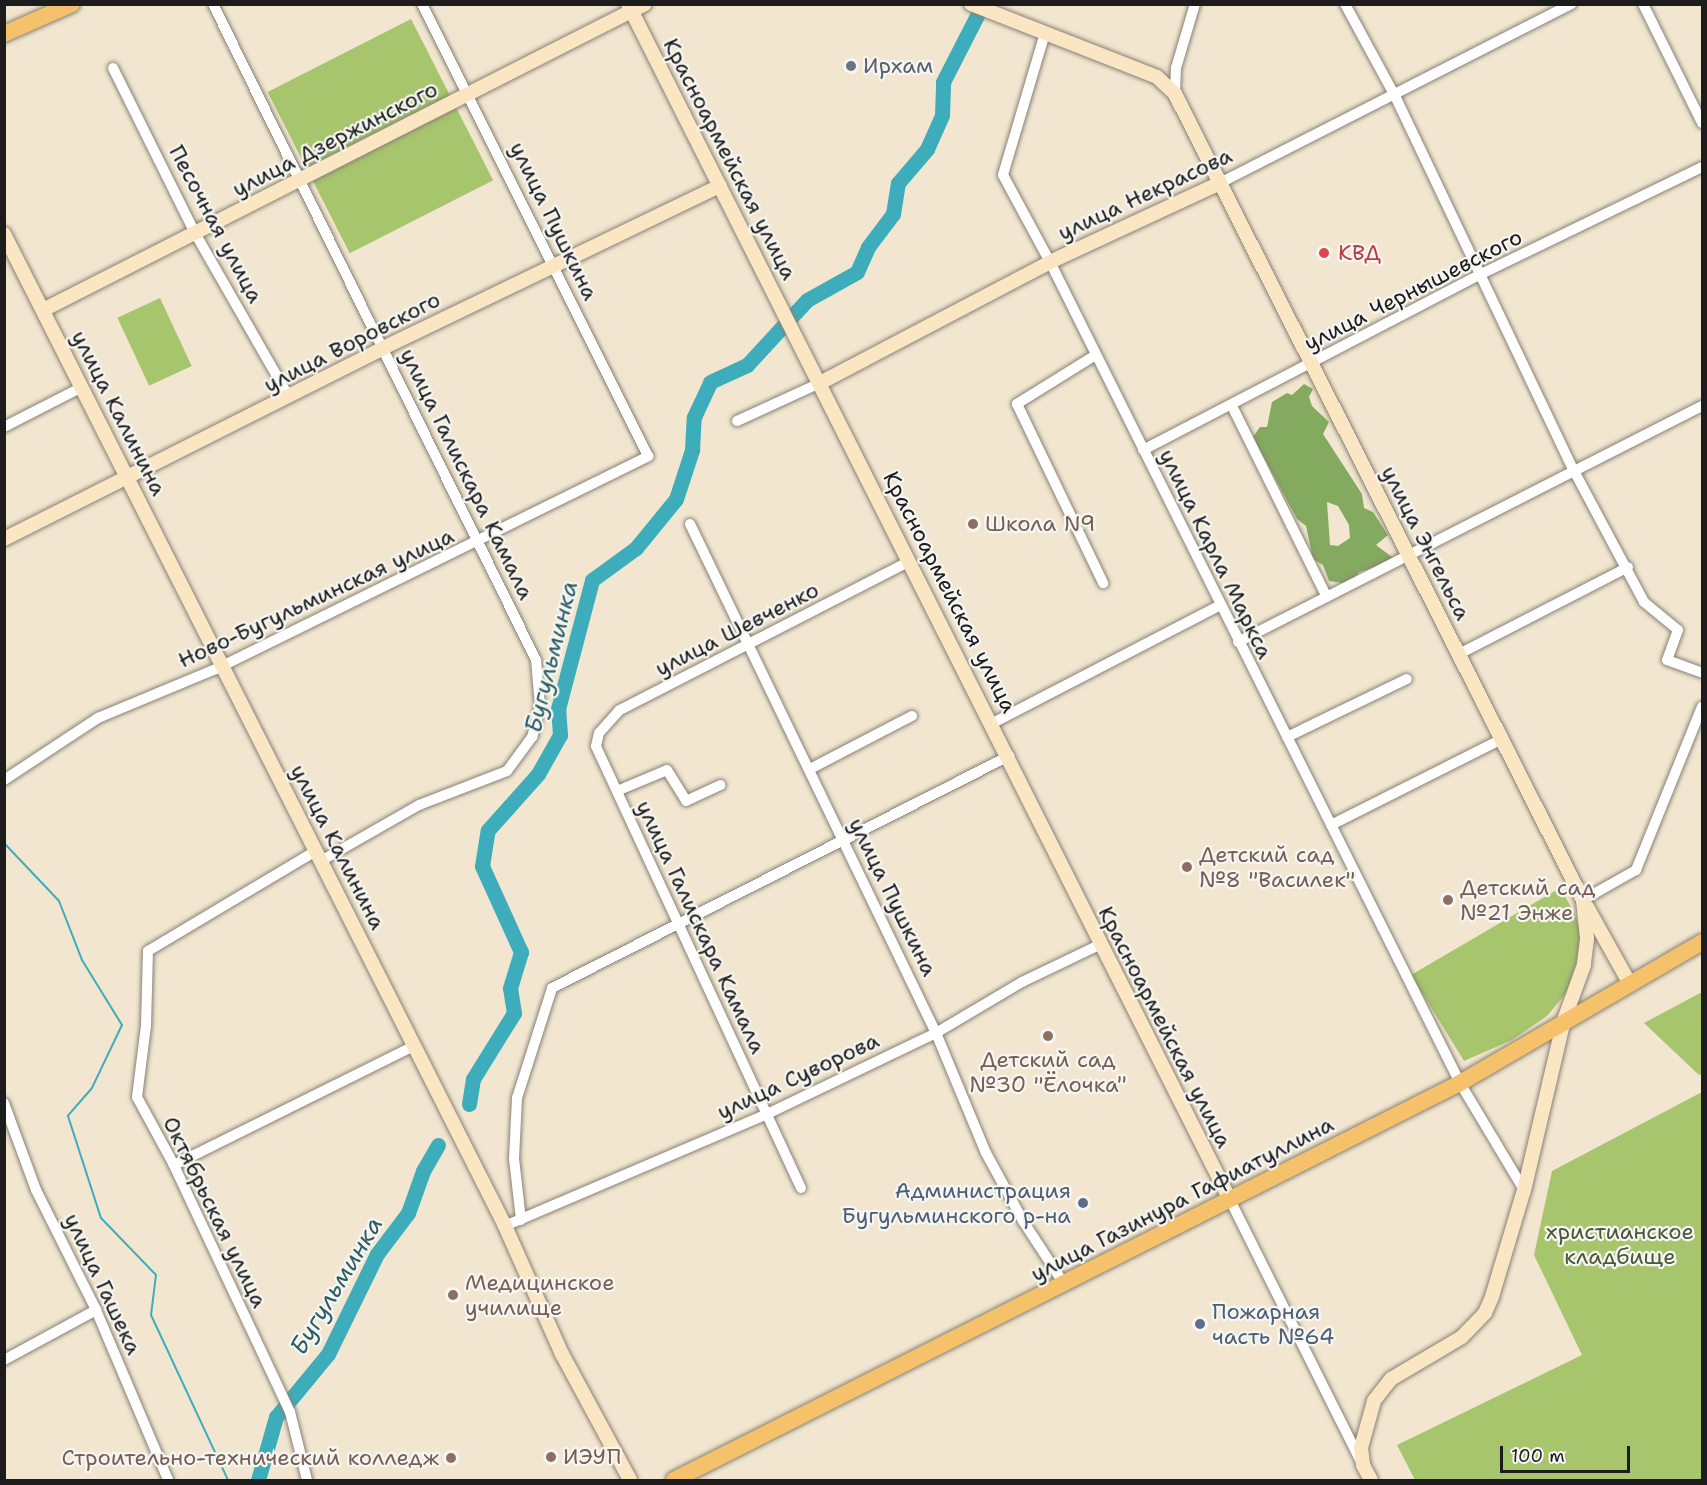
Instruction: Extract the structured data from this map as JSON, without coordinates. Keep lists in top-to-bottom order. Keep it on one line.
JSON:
{"streets":{"main road":["улица Газинура Гафиатуллина"],"street":["улица Дзержинского","Красноармейская улица","улица Некрасова","улица Пушкина","Песочная улица","улица Чернышевского","улица Воровского","улица Калинина","улица Галискара Камала","улица Энгельса","улица Карла Маркса","Ново-Бугульминская улица","улица Шевченко","улица Суворова","Октябрьская улица","улица Гашека"]},"crossings":[["улица Дзержинского","Красноармейская улица"],["улица Дзержинского","улица Пушкина"],["улица Дзержинского","Песочная улица"],["улица Дзержинского","улица Калинина"],["улица Дзержинского","улица Галискара Камала"],["Красноармейская улица","улица Некрасова"],["Красноармейская улица","улица Воровского"],["Красноармейская улица","улица Шевченко"],["Красноармейская улица","улица Суворова"],["Красноармейская улица","улица Газинура Гафиатуллина"],["улица Некрасова","улица Энгельса"],["улица Некрасова","улица Карла Маркса"],["улица Пушкина","улица Воровского"],["улица Пушкина","Ново-Бугульминская улица"],["улица Пушкина","улица Шевченко"],["улица Пушкина","улица Суворова"],["улица Пушкина","улица Газинура Гафиатуллина"],["Песочная улица","улица Воровского"],["улица Чернышевского","улица Энгельса"],["улица Чернышевского","улица Карла Маркса"],["улица Воровского","улица Калинина"],["улица Воровского","улица Галискара Камала"],["улица Калинина","улица Галискара Камала"],["улица Калинина","Ново-Бугульминская улица"],["улица Калинина","улица Суворова"],["улица Калинина","Октябрьская улица"],["улица Галискара Камала","Ново-Бугульминская улица"],["улица Галискара Камала","улица Шевченко"],["улица Галискара Камала","улица Суворова"],["улица Галискара Камала","Октябрьская улица"],["улица Энгельса","улица Карла Маркса"],["улица Энгельса","улица Газинура Гафиатуллина"],["улица Карла Маркса","улица Газинура Гафиатуллина"]],"water":["Бугульминка"],"parks":["христианское кладбище"],"places":["Ирхам","КВД","Школа N9","Детский сад №8 \"Василек\"","Детский сад №21 Энже","Детский сад №30 \"Ёлочка\"","Администрация Бугульминского р-на","Медицинское училище","Пожарная часть №64","ИЭУП","Строительно-технический колледж"],"scale_bar":"100 m"}
